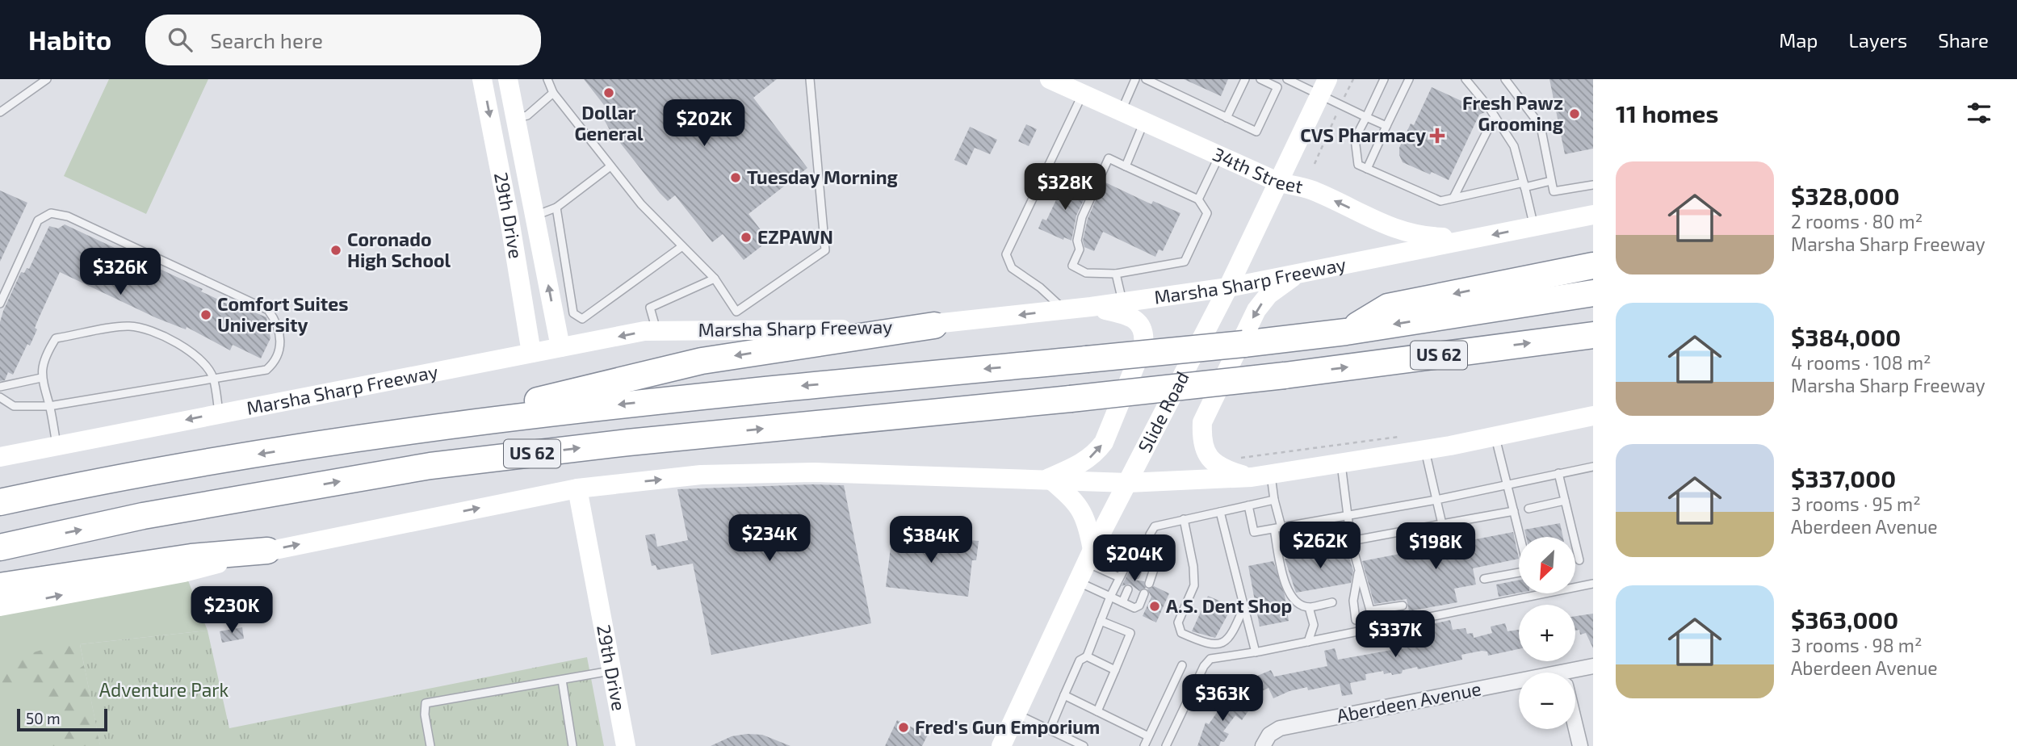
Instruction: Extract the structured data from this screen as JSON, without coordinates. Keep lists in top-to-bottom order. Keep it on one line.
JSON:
{"streets":{"highway":["US 62"],"main road":["34th Street","29th Drive","Marsha Sharp Freeway","Slide Road"],"street":["Aberdeen Avenue"]},"crossings":[["34th Street","Marsha Sharp Freeway"],["34th Street","Slide Road"],["29th Drive","Marsha Sharp Freeway"],["Marsha Sharp Freeway","Slide Road"]],"one_way":["34th Street"],"parks":["Adventure Park"],"places":{"other":["Dollar General","Fresh Pawz Grooming","Tuesday Morning","EZPAWN","Coronado High School","Comfort Suites University","A.S. Dent Shop","Fred's Gun Emporium"],"health":["CVS Pharmacy"]},"scale_bar":"50 m","north":"bottom left","page":{"header":"Habito","search":"Search here","nav":["Map","Layers","Share"],"heading":"11 homes","price":["$202K","$328K","$326K","$234K","$384K","$262K","$198K","$204K","$230K","$337K","$363K"],"list":[{"name":"$328,000","note":"2 rooms · 80 m² · Marsha Sharp Freeway"},{"name":"$384,000","note":"4 rooms · 108 m² · Marsha Sharp Freeway"},{"name":"$337,000","note":"3 rooms · 95 m² · Aberdeen Avenue"},{"name":"$363,000","note":"3 rooms · 98 m² · Aberdeen Avenue"}],"map_buttons":["+","−"],"scale":"50 m"}}
